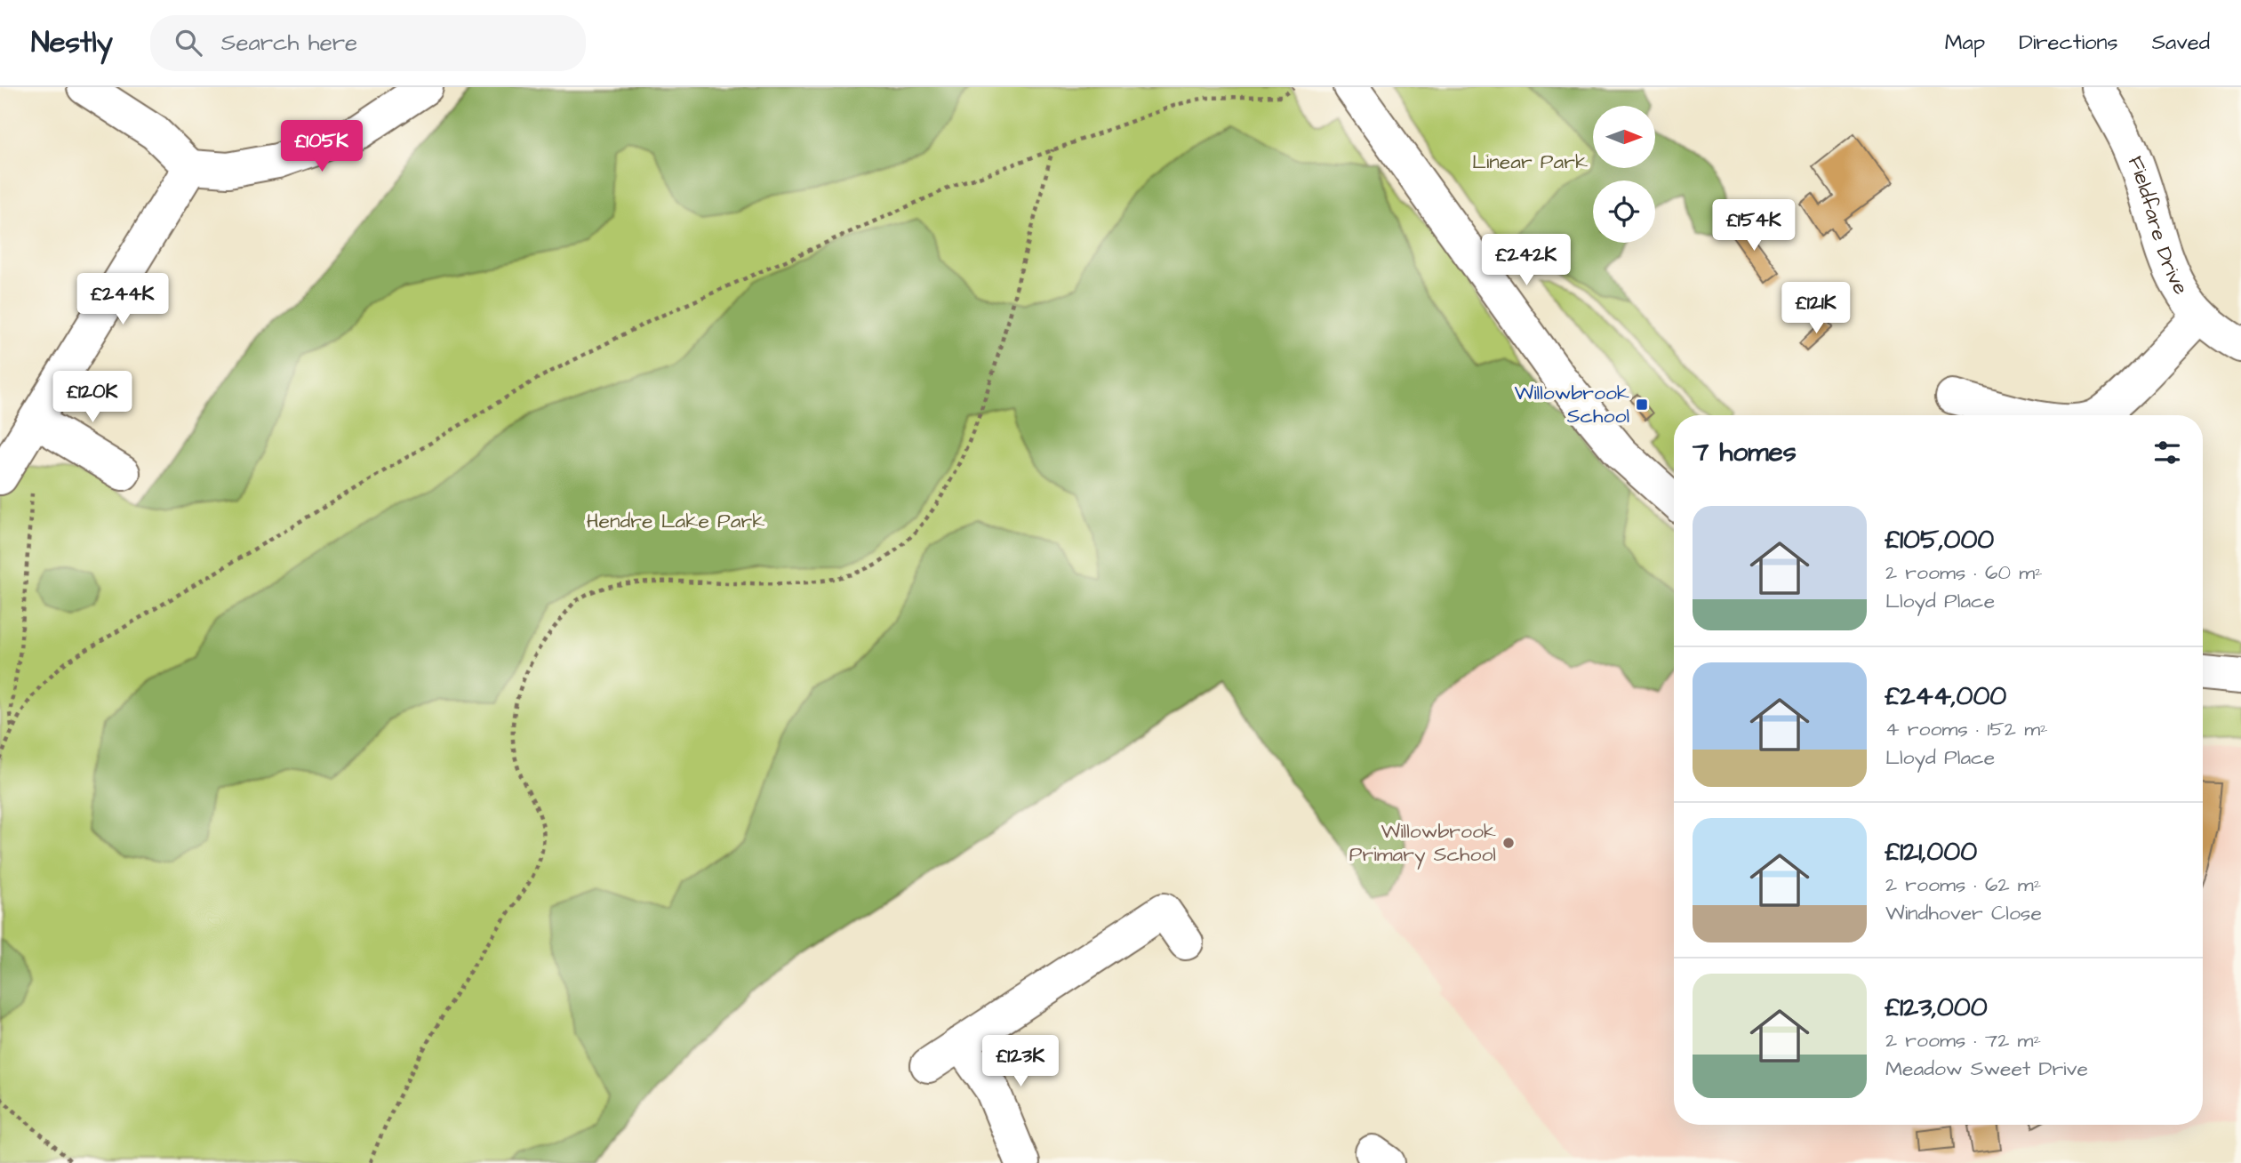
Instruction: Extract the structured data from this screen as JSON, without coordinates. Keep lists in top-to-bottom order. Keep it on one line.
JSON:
{"streets":{"street":["Fieldfare Drive"]},"parks":["Linear Park","Hendre Lake Park"],"places":{"transit":["Willowbrook School"],"other":["Willowbrook Primary School"]},"north":"right","page":{"header":"Nestly","search":"Search here","nav":["Map","Directions","Saved"],"price":["£105K","£154K","£242K","£244K","£121K","£120K","£123K"],"heading":"7 homes","list":[{"name":"£105,000","note":"2 rooms · 60 m² · Lloyd Place"},{"name":"£244,000","note":"4 rooms · 152 m² · Lloyd Place"},{"name":"£121,000","note":"2 rooms · 62 m² · Windhover Close"},{"name":"£123,000","note":"2 rooms · 72 m² · Meadow Sweet Drive"}]}}
